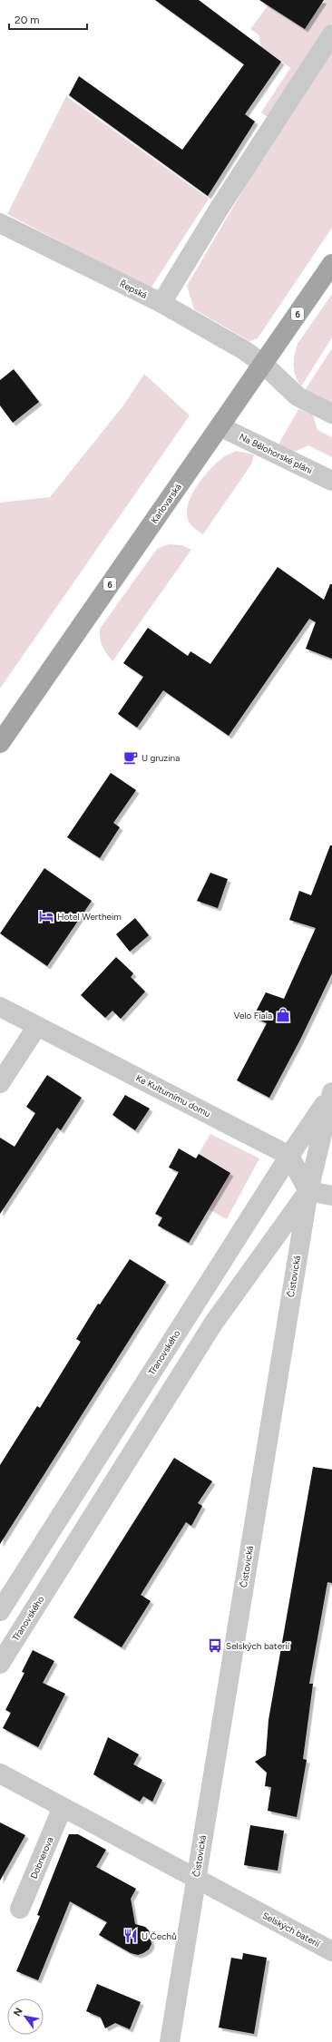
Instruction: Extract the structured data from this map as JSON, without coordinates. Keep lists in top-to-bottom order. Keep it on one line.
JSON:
{"streets":{"main road":["6","Karlovarská"],"street":["Řepská","Na Bělohorské pláni","Ke Kulturnímu domu","Čistovická","Třanovského","Dobnerova","Selských baterií"]},"crossings":[["Řepská","Karlovarská"],["Na Bělohorské pláni","Karlovarská"],["Ke Kulturnímu domu","Třanovského"],["Čistovická","Třanovského"],["Čistovická","Selských baterií"],["Dobnerova","Selských baterií"]],"places":{"cafe":["U gruzina"],"hotel":["Hotel Wertheim"],"shop":["Velo Fiala"],"bus stop":["Selských baterií"],"restaurant":["U Čechů"]},"scale_bar":"20 m","north":"top left"}
